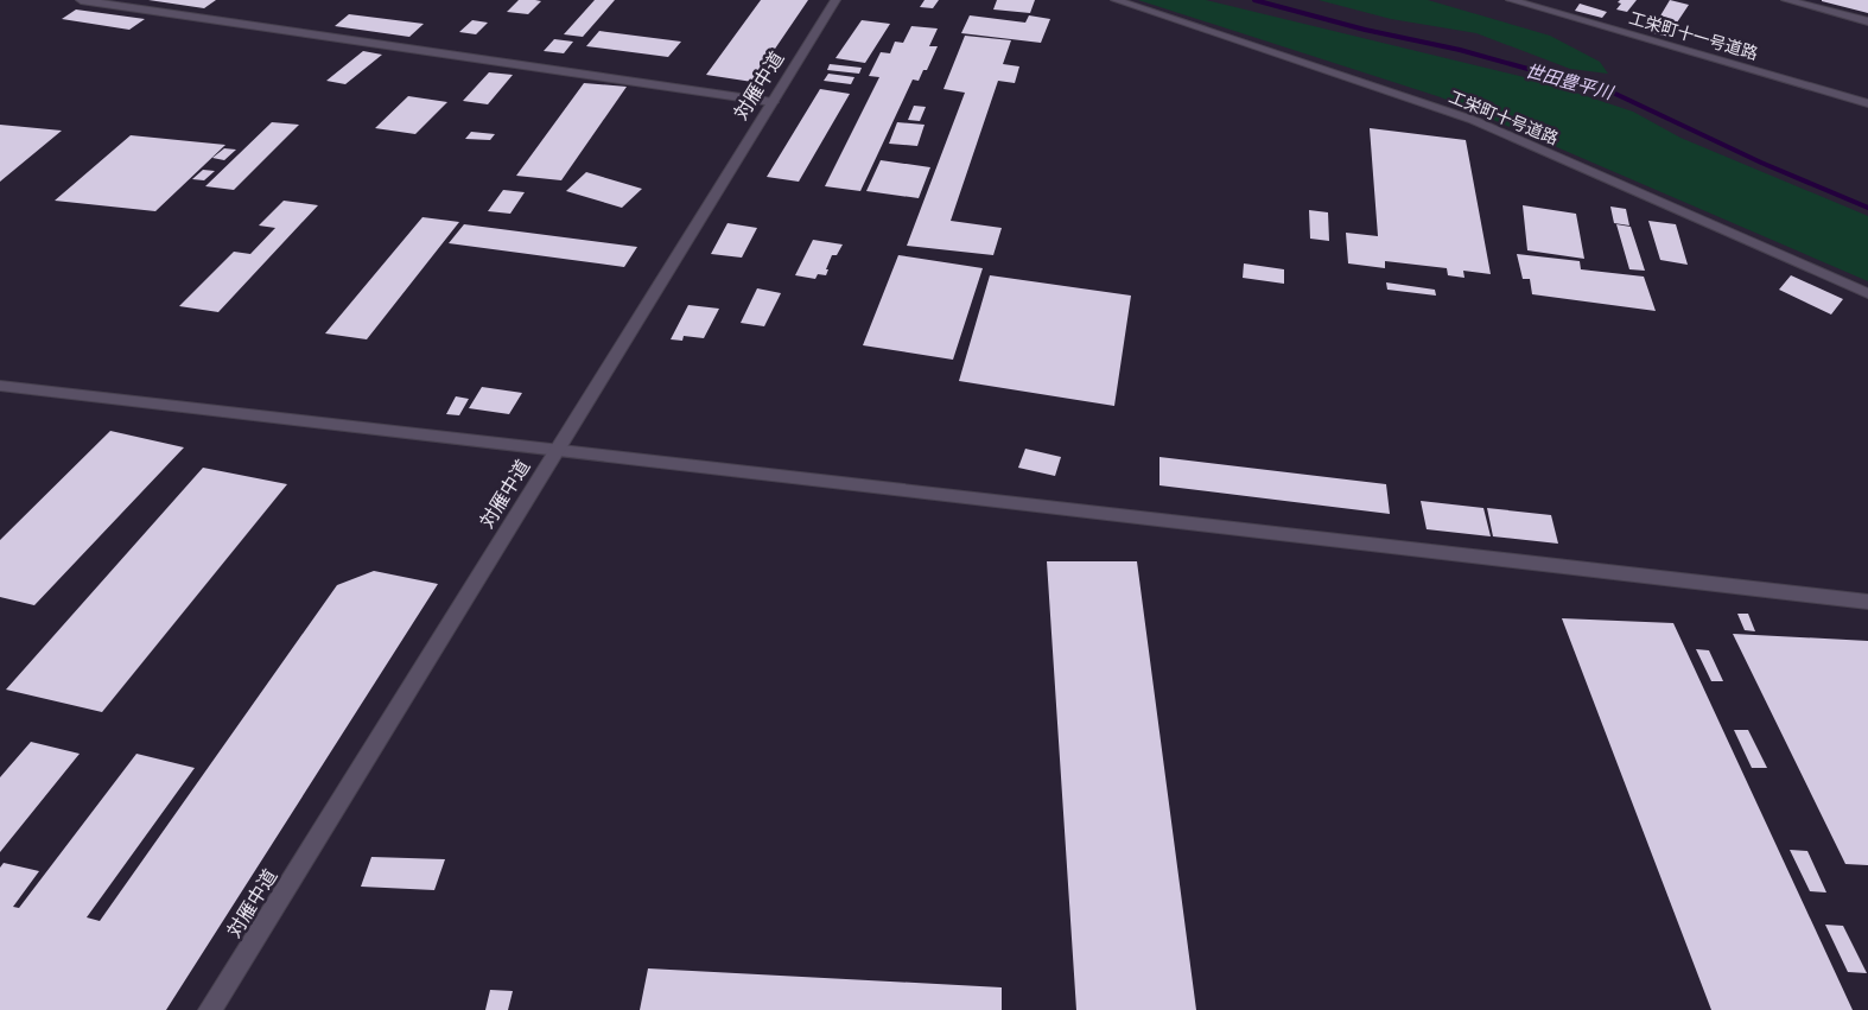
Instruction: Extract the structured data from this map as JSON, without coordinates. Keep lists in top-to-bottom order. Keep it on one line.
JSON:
{"streets":{"street":["工栄町十一号道路","対雁中道","工栄町十号道路"]},"water":["世田豊平川"]}
